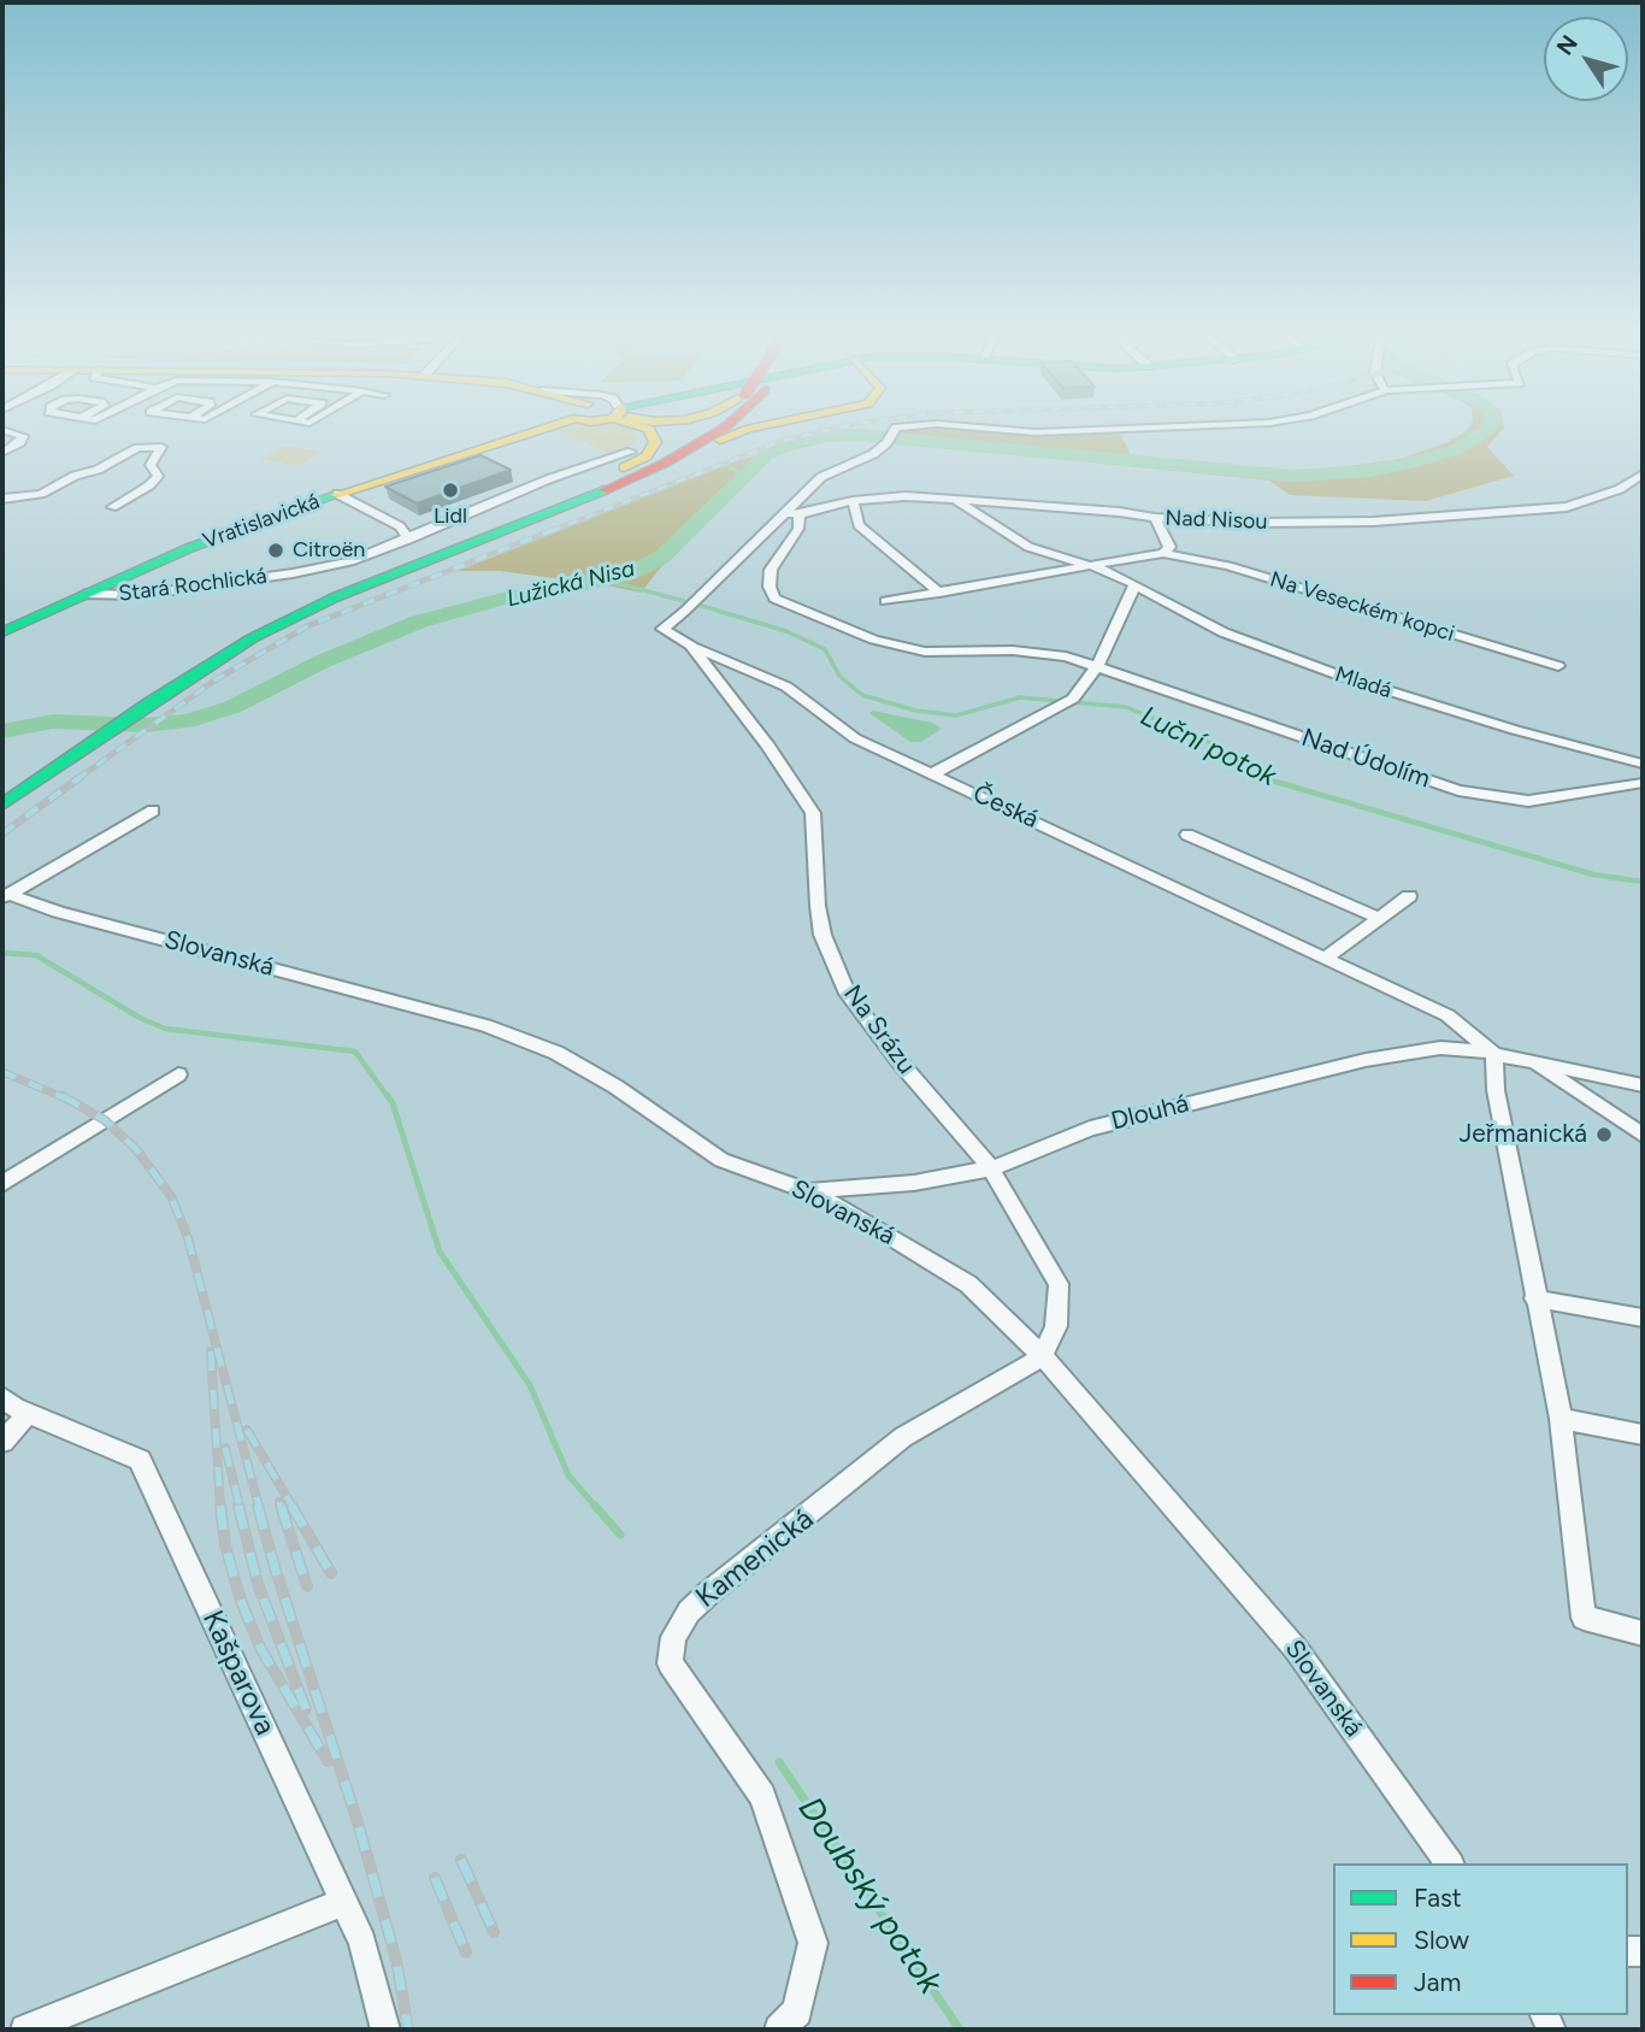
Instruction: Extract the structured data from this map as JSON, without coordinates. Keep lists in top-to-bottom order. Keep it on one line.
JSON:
{"streets":{"main road":["Vratislavická"],"street":["Nad Nisou","Stará Rochlická","Na Veseckém kopci","Mladá","Nad Údolím","Česká","Slovanská","Na Srázu","Dlouhá","Kamenická","Kašparova"]},"crossings":[["Nad Nisou","Mladá"],["Nad Nisou","Nad Údolím"],["Vratislavická","Stará Rochlická"],["Česká","Na Srázu"],["Česká","Dlouhá"],["Slovanská","Na Srázu"],["Slovanská","Dlouhá"],["Slovanská","Kamenická"],["Na Srázu","Dlouhá"],["Na Srázu","Kamenická"]],"water":["Lužická Nisa","Luční potok","Doubský potok"],"places":["Lidl","Citroën","Jeřmanická"],"legend":["Fast","Slow","Jam"],"north":"top left"}
